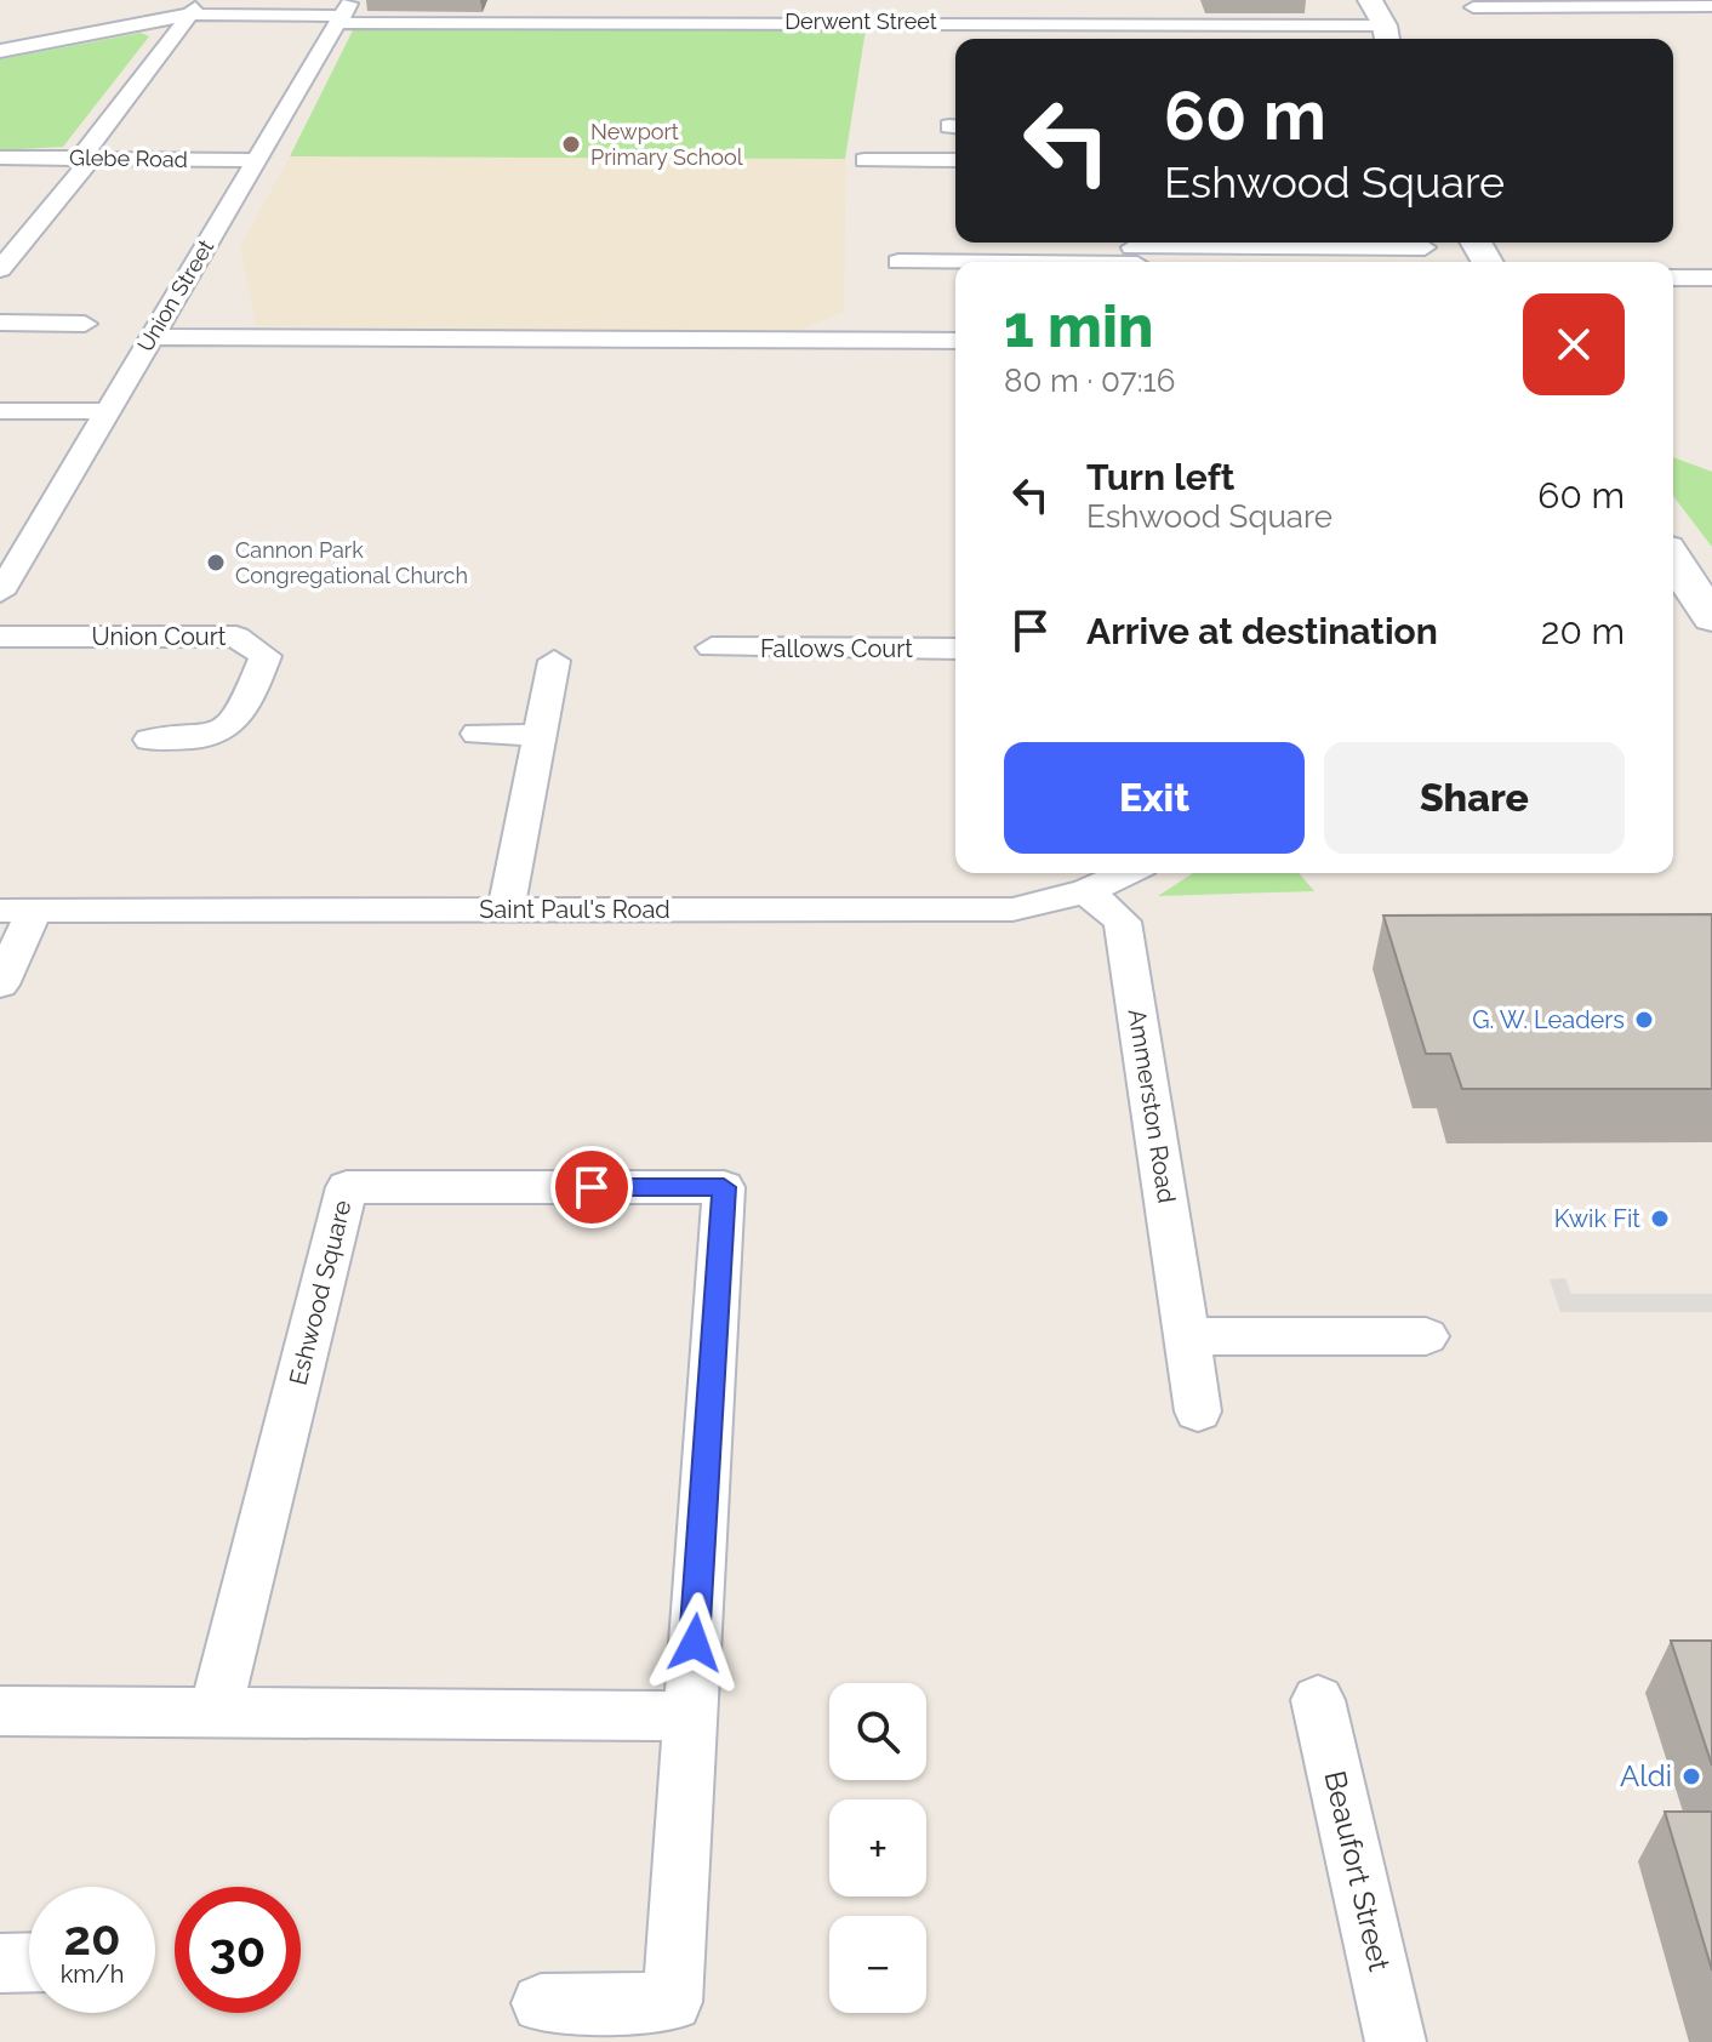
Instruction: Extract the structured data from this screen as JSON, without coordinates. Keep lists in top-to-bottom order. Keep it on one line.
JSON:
{"streets":{"street":["Derwent Street","Glebe Road","Union Street","Union Court","Fallows Court","Saint Paul's Road","Ammerston Road","Eshwood Square","Beaufort Street"]},"crossings":[["Derwent Street","Union Street"],["Glebe Road","Union Street"],["Saint Paul's Road","Ammerston Road"]],"places":["Newport Primary School","Cannon Park Congregational Church","G. W. Leaders","Kwik Fit","Aldi"],"page":{"turn":["60 m","Eshwood Square"],"heading":["1 min","80 m · 07:16"],"list":[{"name":"Turn left","note":"Eshwood Square","value":"60 m"},{"name":"Arrive at destination","value":"20 m"}],"buttons":["Exit","Share"],"map_buttons":["+","−"],"speed":"20 km/h","limit":"30"}}
